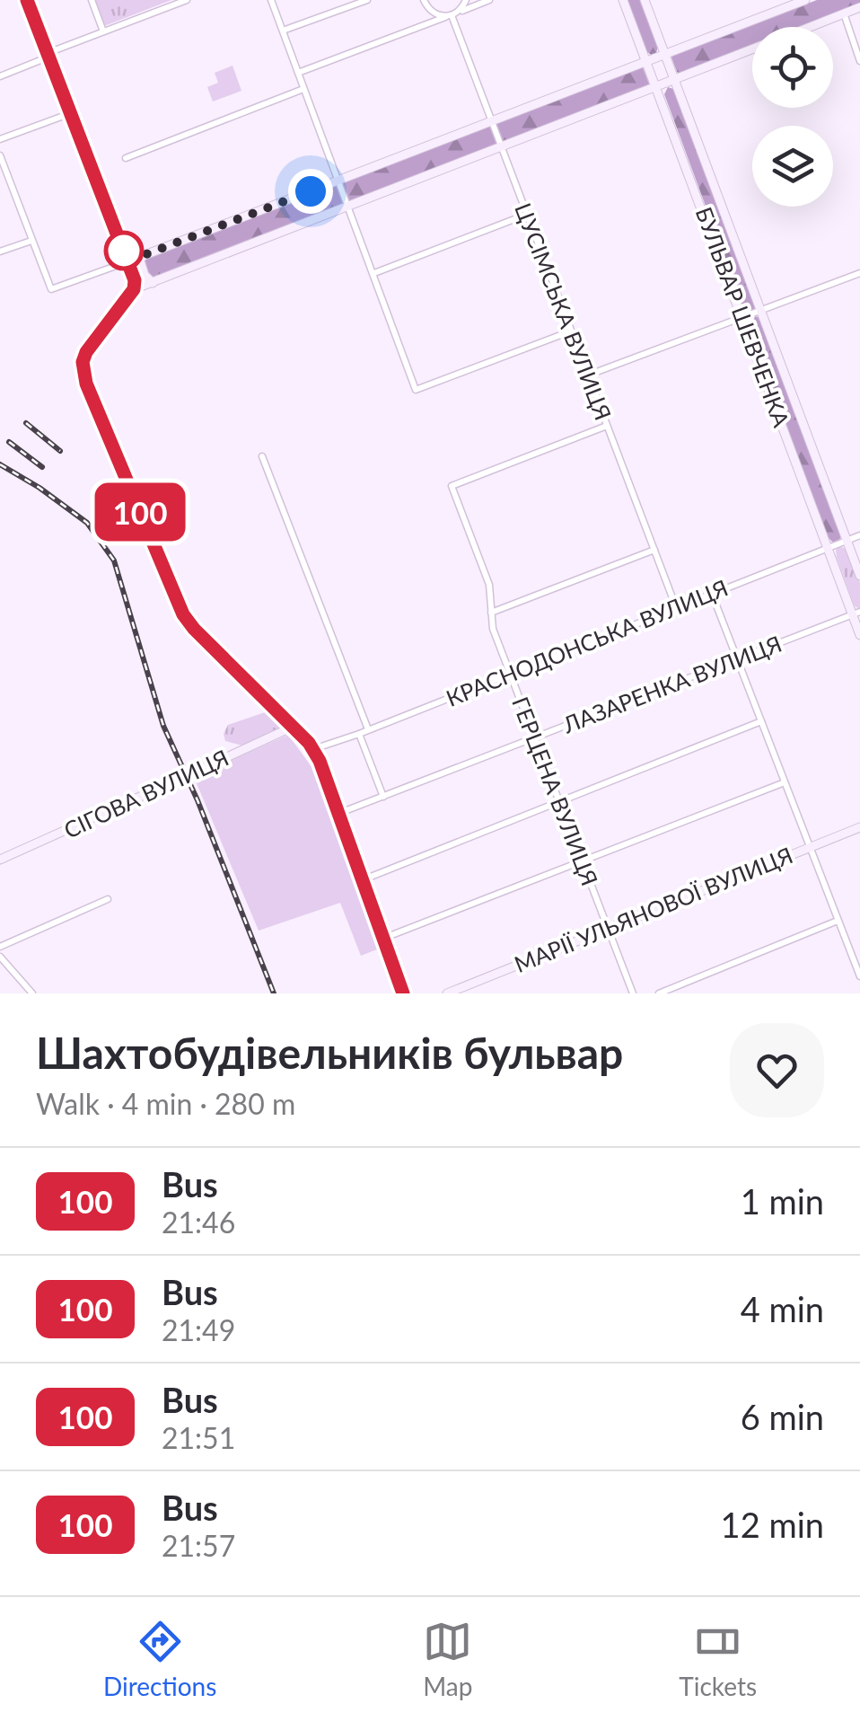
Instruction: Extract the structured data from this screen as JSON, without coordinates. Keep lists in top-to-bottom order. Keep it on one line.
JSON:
{"streets":{"main road":["БУЛЬВАР ШЕВЧЕНКА","СІГОВА ВУЛИЦЯ","МАРІЇ УЛЬЯНОВОЇ ВУЛИЦЯ"],"street":["ЦУСІМСЬКА ВУЛИЦЯ","КРАСНОДОНСЬКА ВУЛИЦЯ","ЛАЗАРЕНКА ВУЛИЦЯ","ГЕРЦЕНА ВУЛИЦЯ"]},"crossings":[["ЦУСІМСЬКА ВУЛИЦЯ","КРАСНОДОНСЬКА ВУЛИЦЯ"],["ЦУСІМСЬКА ВУЛИЦЯ","ГЕРЦЕНА ВУЛИЦЯ"],["БУЛЬВАР ШЕВЧЕНКА","КРАСНОДОНСЬКА ВУЛИЦЯ"],["БУЛЬВАР ШЕВЧЕНКА","ЛАЗАРЕНКА ВУЛИЦЯ"],["КРАСНОДОНСЬКА ВУЛИЦЯ","ГЕРЦЕНА ВУЛИЦЯ"],["ЛАЗАРЕНКА ВУЛИЦЯ","ГЕРЦЕНА ВУЛИЦЯ"],["ГЕРЦЕНА ВУЛИЦЯ","МАРІЇ УЛЬЯНОВОЇ ВУЛИЦЯ"]],"lines":["bus line 100"],"page":{"on_map":"100","heading":["Шахтобудівельників бульвар","Walk · 4 min · 280 m"],"list":[{"mark":"100","name":"Bus","note":"21:46","value":"1 min"},{"mark":"100","name":"Bus","note":"21:49","value":"4 min"},{"mark":"100","name":"Bus","note":"21:51","value":"6 min"},{"mark":"100","name":"Bus","note":"21:57","value":"12 min"}],"tabs":["Directions","Map","Tickets"]}}
